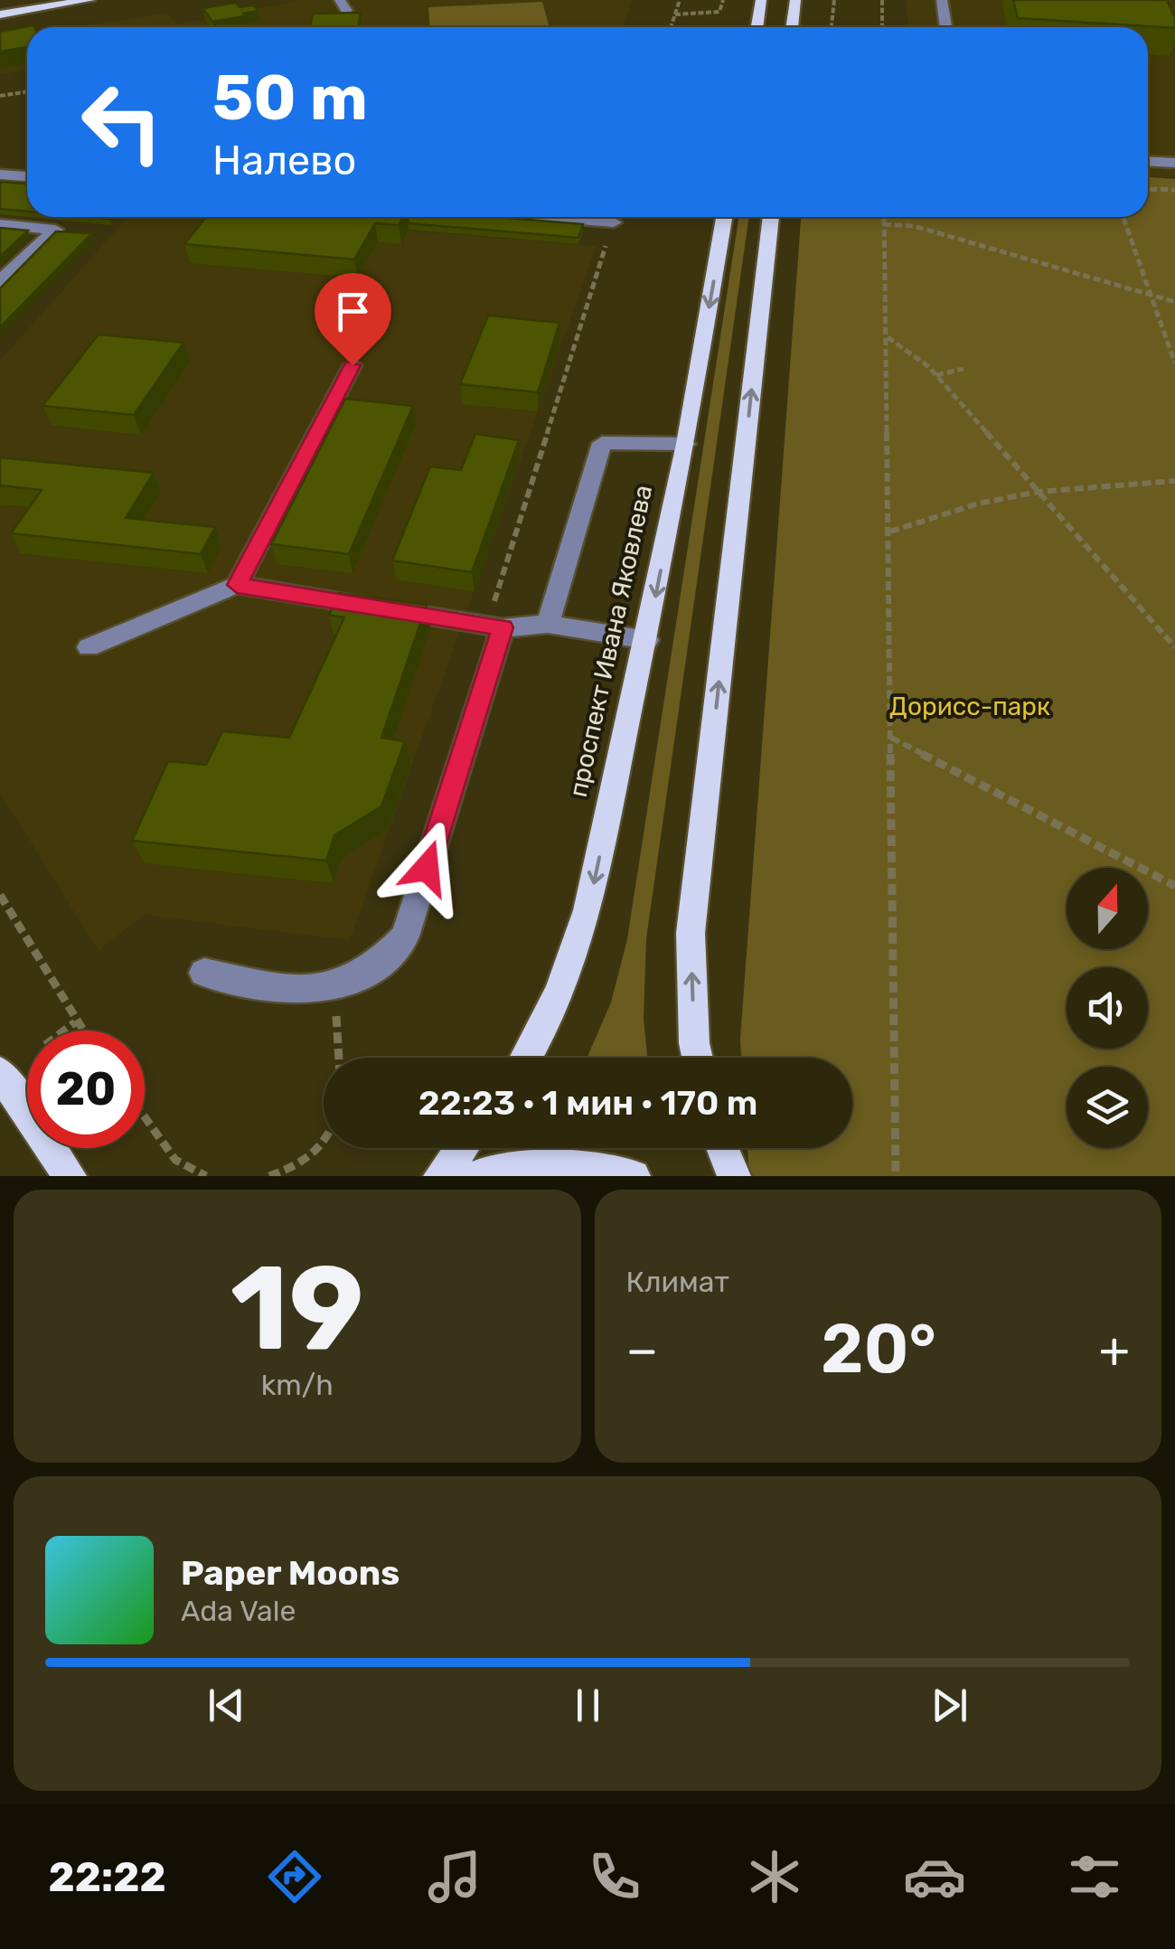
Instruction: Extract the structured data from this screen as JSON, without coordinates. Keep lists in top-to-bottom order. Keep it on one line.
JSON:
{"streets":{"main road":["проспект Ивана Яковлева"]},"parks":["Дорисс-парк"],"north":"top","page":{"turn":["50 m","Налево"],"limit":"20","trip":"22:23 · 1 мин · 170 m","tile":[["19","km/h"],"Климат"],"heat":["−","20°","+"],"song":["Paper Moons","Ada Vale"],"tabs":"22:22"}}
